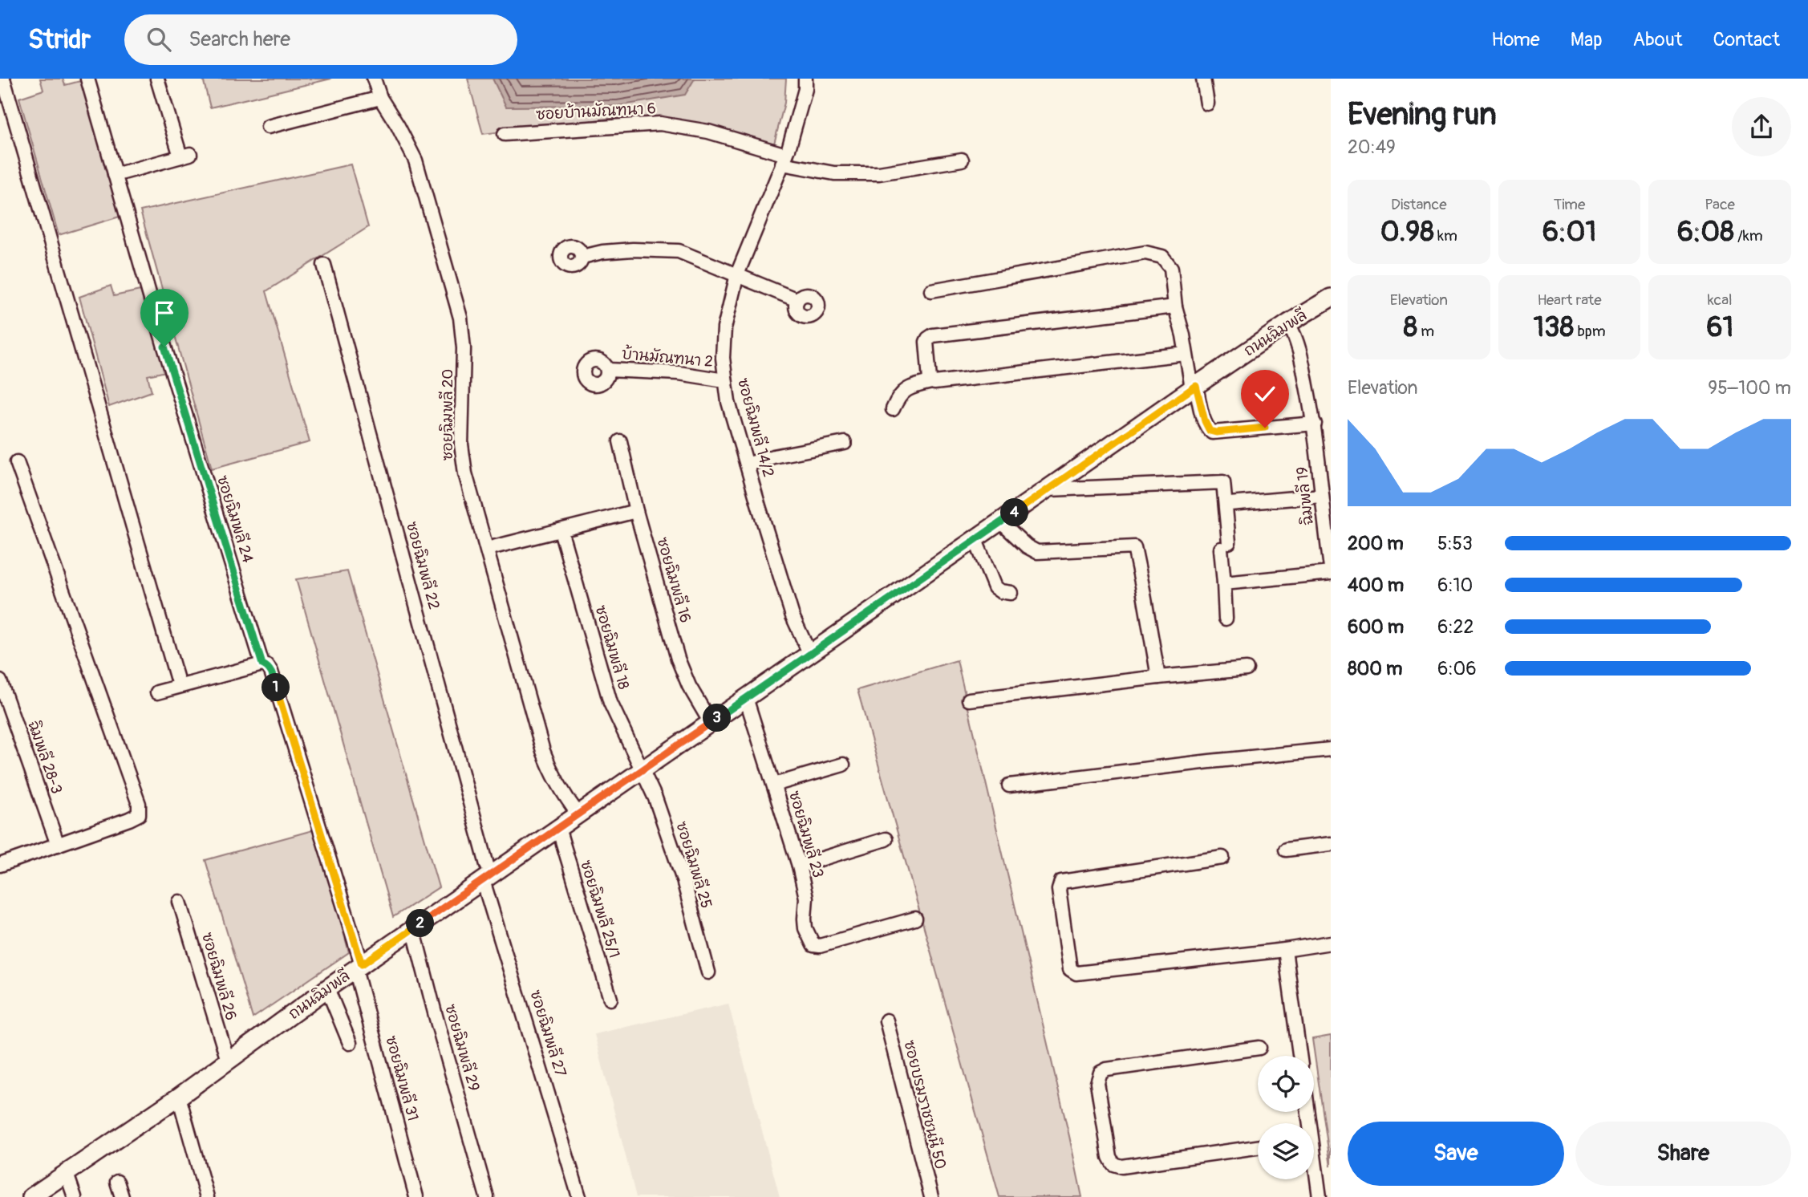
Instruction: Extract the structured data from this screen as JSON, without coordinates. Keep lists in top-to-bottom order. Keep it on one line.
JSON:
{"streets":{"street":["ซอยบ้านมัณฑนา 6","ถนนฉิมพลี","บ้านมัณฑนา 2","ซอยฉิมพลี 20","ซอยฉิมพลี 14/2","ฉิมพลี 19","ซอยฉิมพลี 24","ซอยฉิมพลี 22","ซอยฉิมพลี 16","ซอยฉิมพลี 18","ฉิมพลี 28-3","ซอยฉิมพลี 23","ซอยฉิมพลี 25","ซอยฉิมพลี 25/1","ซอยฉิมพลี 26","ซอยฉิมพลี 27","ซอยฉิมพลี 29","ซอยฉิมพลี 31","ซอยบรมราชชนนี 50"]},"crossings":[["ซอยบ้านมัณฑนา 6","ซอยฉิมพลี 14/2"],["ถนนฉิมพลี","ซอยฉิมพลี 20"],["ถนนฉิมพลี","ซอยฉิมพลี 14/2"],["ถนนฉิมพลี","ฉิมพลี 19"],["ถนนฉิมพลี","ซอยฉิมพลี 24"],["ถนนฉิมพลี","ซอยฉิมพลี 22"],["ถนนฉิมพลี","ซอยฉิมพลี 16"],["ถนนฉิมพลี","ซอยฉิมพลี 18"],["ถนนฉิมพลี","ซอยฉิมพลี 23"],["ถนนฉิมพลี","ซอยฉิมพลี 25"],["ถนนฉิมพลี","ซอยฉิมพลี 25/1"],["ถนนฉิมพลี","ซอยฉิมพลี 26"],["ถนนฉิมพลี","ซอยฉิมพลี 27"],["ถนนฉิมพลี","ซอยฉิมพลี 29"],["ถนนฉิมพลี","ซอยฉิมพลี 31"],["บ้านมัณฑนา 2","ซอยฉิมพลี 14/2"],["ซอยฉิมพลี 24","ซอยฉิมพลี 31"],["ซอยฉิมพลี 22","ซอยฉิมพลี 27"],["ซอยฉิมพลี 18","ซอยฉิมพลี 25"]],"page":{"header":"Stridr","search":"Search here","nav":["Home","Map","About","Contact"],"heading":["Evening run","20:49"],"stats":[["Distance","0.98 km"],["Time","6:01"],["Pace","6:08 /km"],["Elevation","8 m"],["Heart rate","138 bpm"],["kcal","61"]],"chart":["Elevation","95–100 m"],"pins":["4","1","3","2"],"list":[{"name":"200 m","note":"5:53"},{"name":"400 m","note":"6:10"},{"name":"600 m","note":"6:22"},{"name":"800 m","note":"6:06"}],"buttons":["Save","Share"]}}
